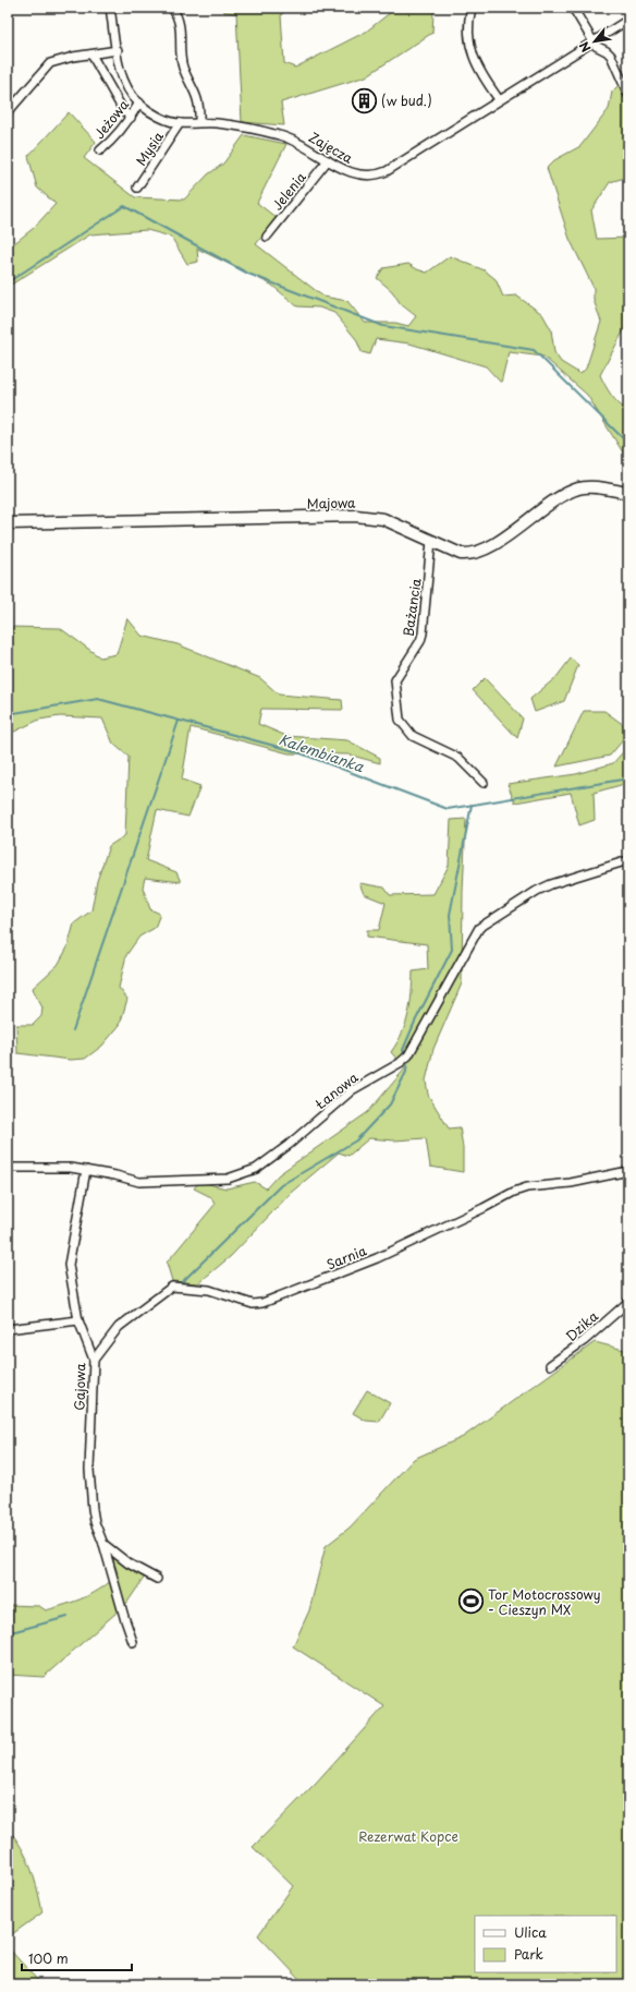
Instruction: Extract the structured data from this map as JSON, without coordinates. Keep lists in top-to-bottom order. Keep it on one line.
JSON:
{"streets":{"street":["Jeżowa","Zajęcza","Mysia","Jelenia","Majowa","Bażancia","Łanowa","Sarnia","Dzika","Gajowa"]},"crossings":[["Jeżowa","Zajęcza"],["Zajęcza","Mysia"],["Zajęcza","Jelenia"],["Majowa","Bażancia"],["Łanowa","Gajowa"],["Sarnia","Gajowa"]],"water":["Kalembianka"],"parks":["Rezerwat Kopce"],"places":{"building":["(w bud.)"],"sports":["Tor Motocrossowy - Cieszyn MX"]},"legend":["Ulica","Park"],"scale_bar":"100 m","north":"bottom left"}
